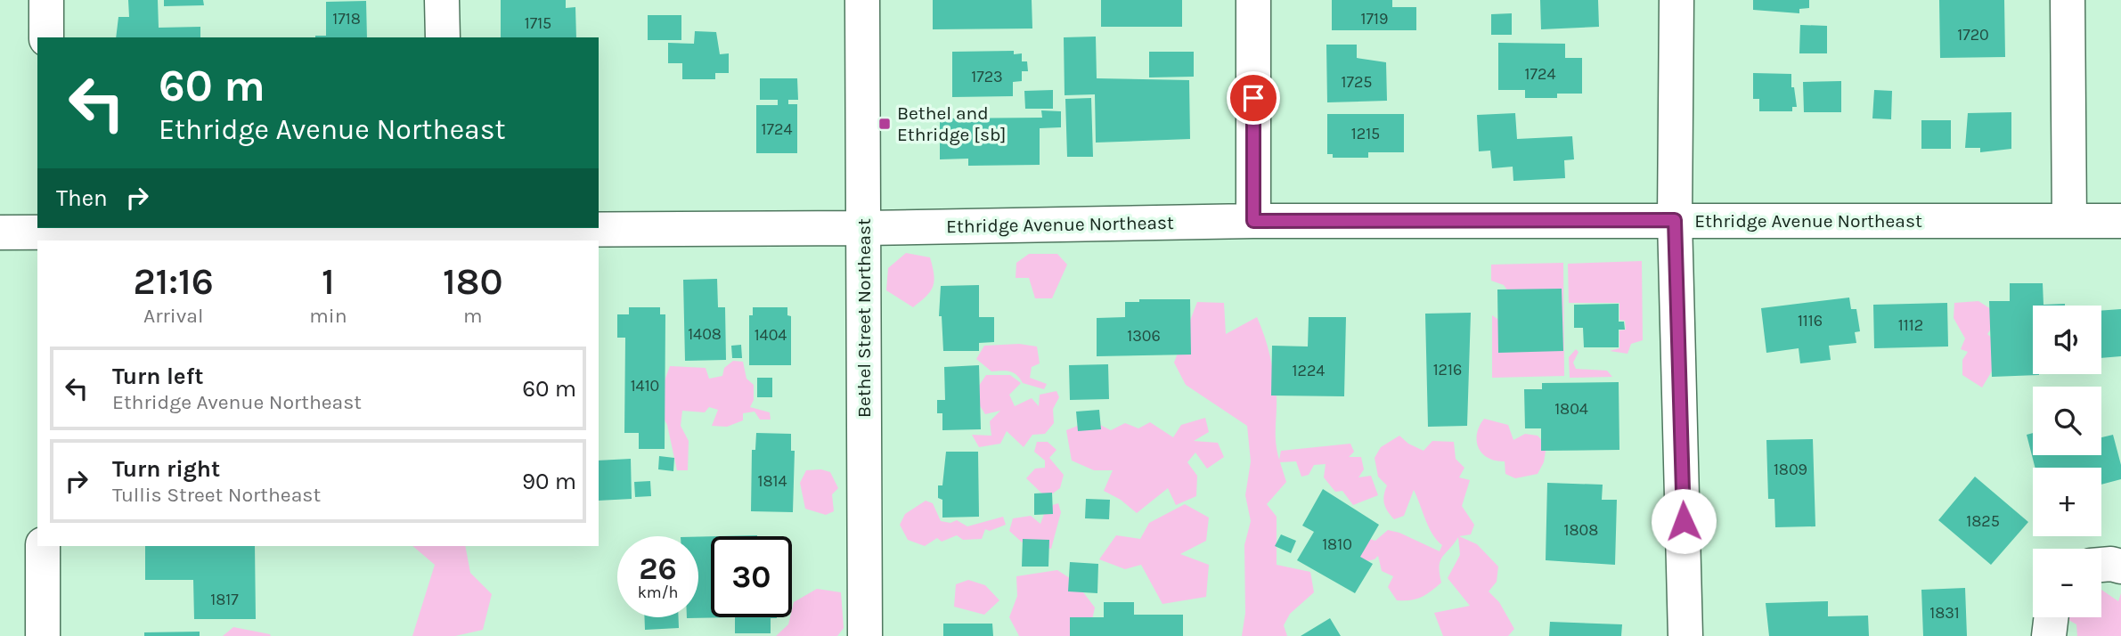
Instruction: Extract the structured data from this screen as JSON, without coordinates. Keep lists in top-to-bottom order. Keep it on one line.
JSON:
{"streets":{"street":["Ethridge Avenue Northeast","Bethel Street Northeast"]},"crossings":[["Ethridge Avenue Northeast","Bethel Street Northeast"]],"places":{"transit":["Bethel and Ethridge [sb]"]},"house_numbers":["1718","1719","1715","1720","1724","1723","1725","1724","1215","1116","1112","1408","1404","1306","1216","1224","1410","1804","1809","1814","1825","1808","1810","1817","1831"],"page":{"turn":["60 m","Ethridge Avenue Northeast"],"then":"Then","eta":["21:16","Arrival","1","min","180","m"],"map_buttons":["+","−"],"list":[{"name":"Turn left","note":"Ethridge Avenue Northeast","value":"60 m"},{"name":"Turn right","note":"Tullis Street Northeast","value":"90 m"}],"speed":"26 km/h","limit":"30"}}
